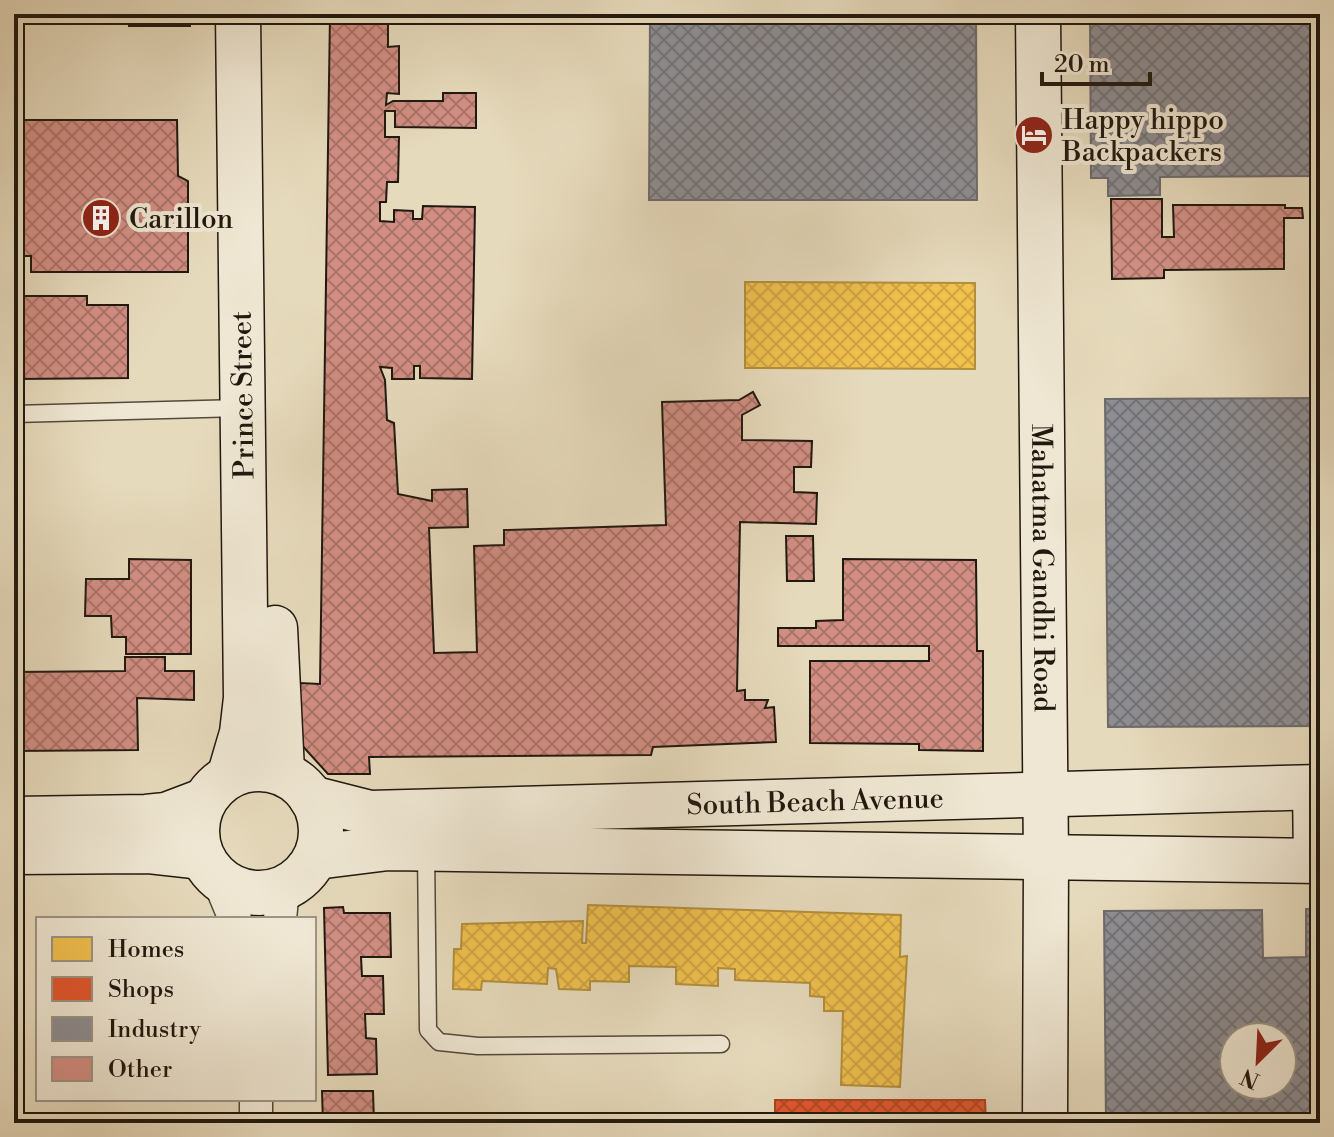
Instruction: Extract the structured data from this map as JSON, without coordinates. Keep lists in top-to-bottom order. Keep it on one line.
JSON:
{"streets":{"street":["Prince Street","Mahatma Gandhi Road","South Beach Avenue"]},"crossings":[["Prince Street","South Beach Avenue"],["Mahatma Gandhi Road","South Beach Avenue"]],"places":{"hotel":["Happy hippo Backpackers"],"building":["Carillon"]},"legend":["Homes","Shops","Industry","Other"],"scale_bar":"20 m","north":"bottom left"}
